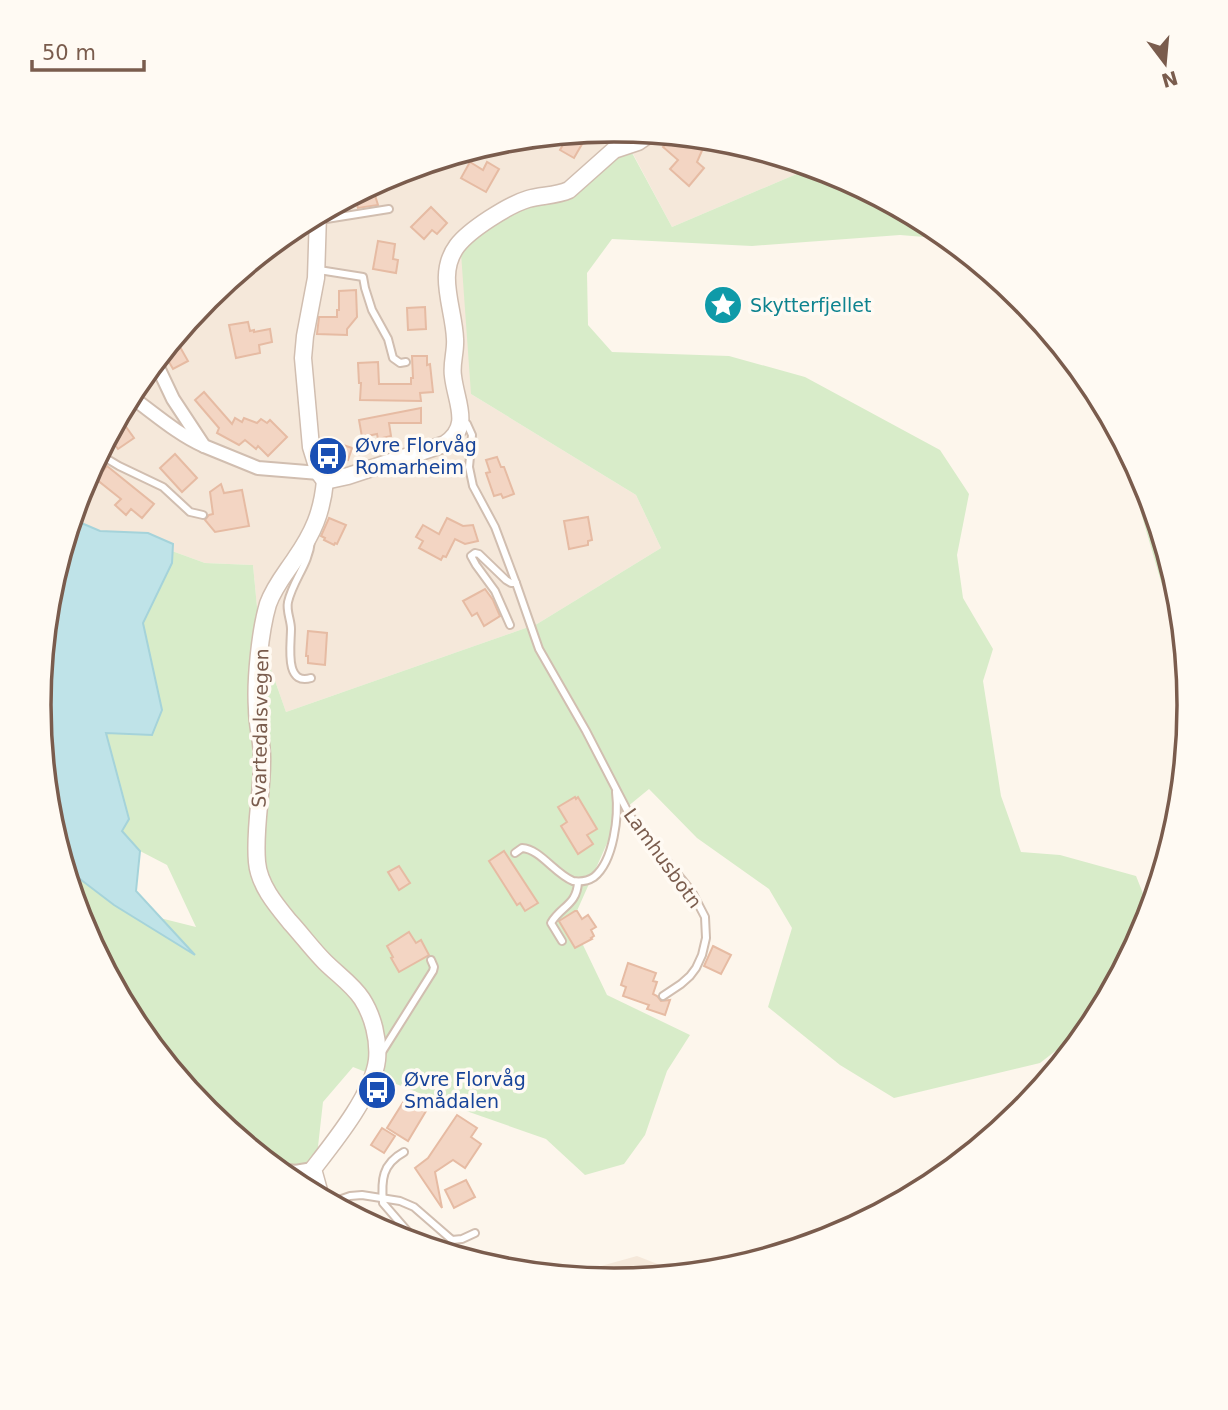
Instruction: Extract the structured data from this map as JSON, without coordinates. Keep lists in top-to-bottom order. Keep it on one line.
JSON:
{"streets":{"street":["Svartedalsvegen"],"lane":["Lamhusbotn"]},"places":{"place":["Skytterfjellet"],"bus stop":["Øvre Florvåg Romarheim","Øvre Florvåg Smådalen"]},"scale_bar":"50 m","north":"bottom"}
